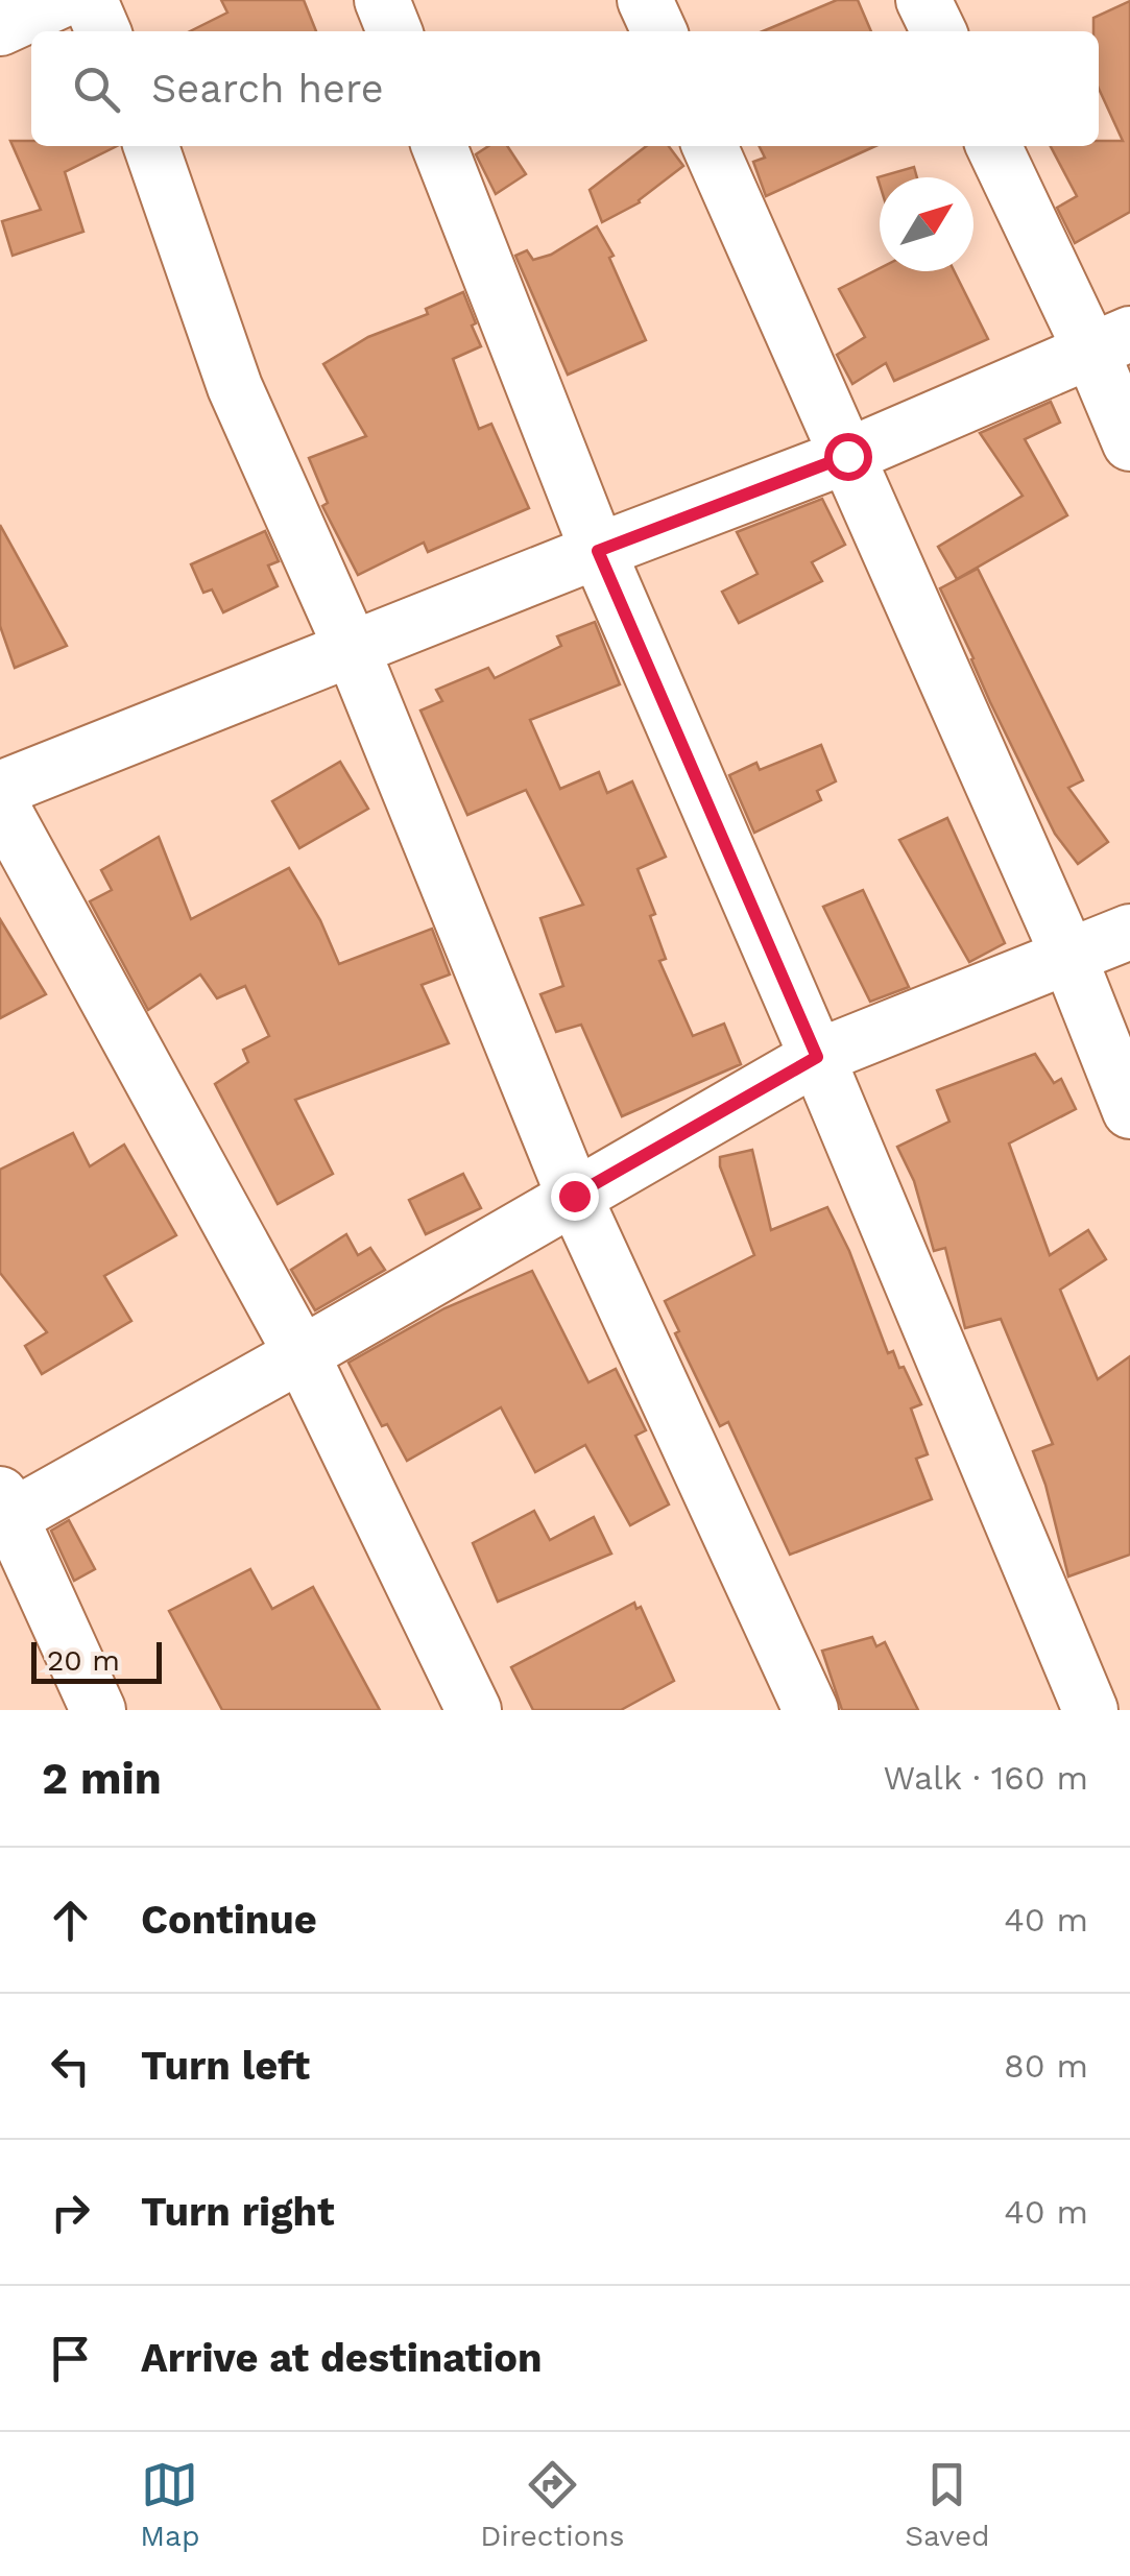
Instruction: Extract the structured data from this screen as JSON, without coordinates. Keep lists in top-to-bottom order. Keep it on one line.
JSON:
{"scale_bar":"20 m","north":"top right","page":{"search":"Search here","scale":"20 m","heading":["2 min","Walk · 160 m"],"list":[["Continue","40 m"],["Turn left","80 m"],["Turn right","40 m"],"Arrive at destination"],"nav":["Map","Directions","Saved"]}}
